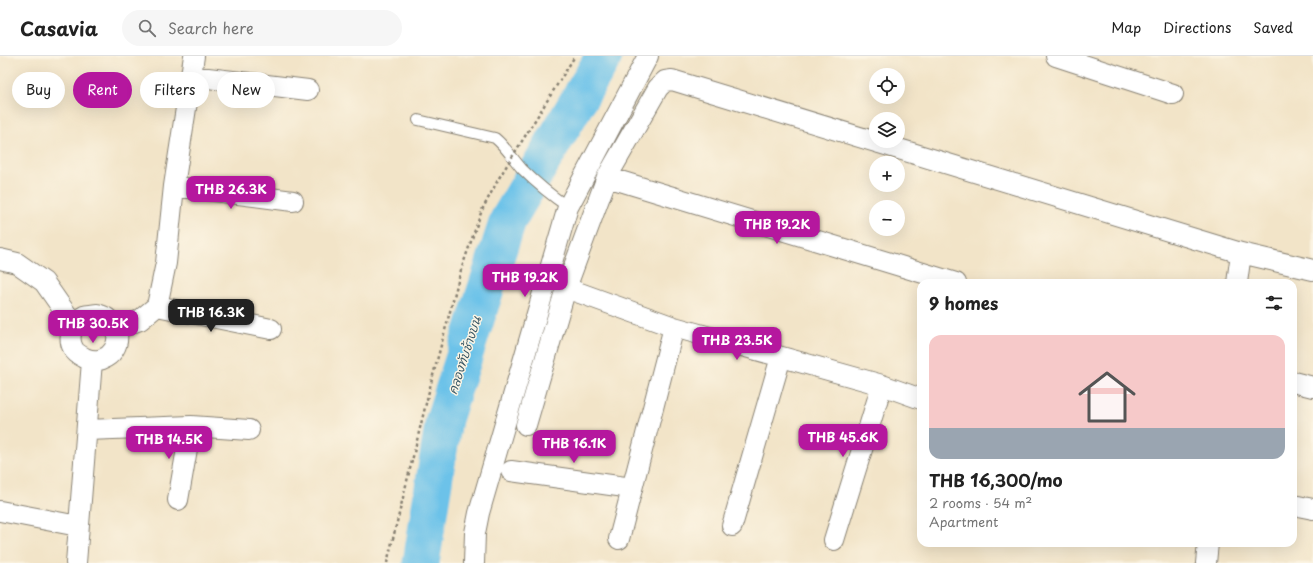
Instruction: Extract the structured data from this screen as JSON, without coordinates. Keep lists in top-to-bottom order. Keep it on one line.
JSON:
{"water":["คลองทับช้างบน"],"page":{"header":"Casavia","search":"Search here","nav":["Map","Directions","Saved"],"map_buttons":["+","−"],"chip":["Buy","Rent","Filters","New"],"price":["THB 26.3K","THB 19.2K","THB 19.2K","THB 16.3K","THB 30.5K","THB 23.5K","THB 45.6K","THB 14.5K","THB 16.1K"],"heading":"9 homes","list":[{"name":"THB 16,300/mo","note":"2 rooms · 54 m² · Apartment"}]}}
